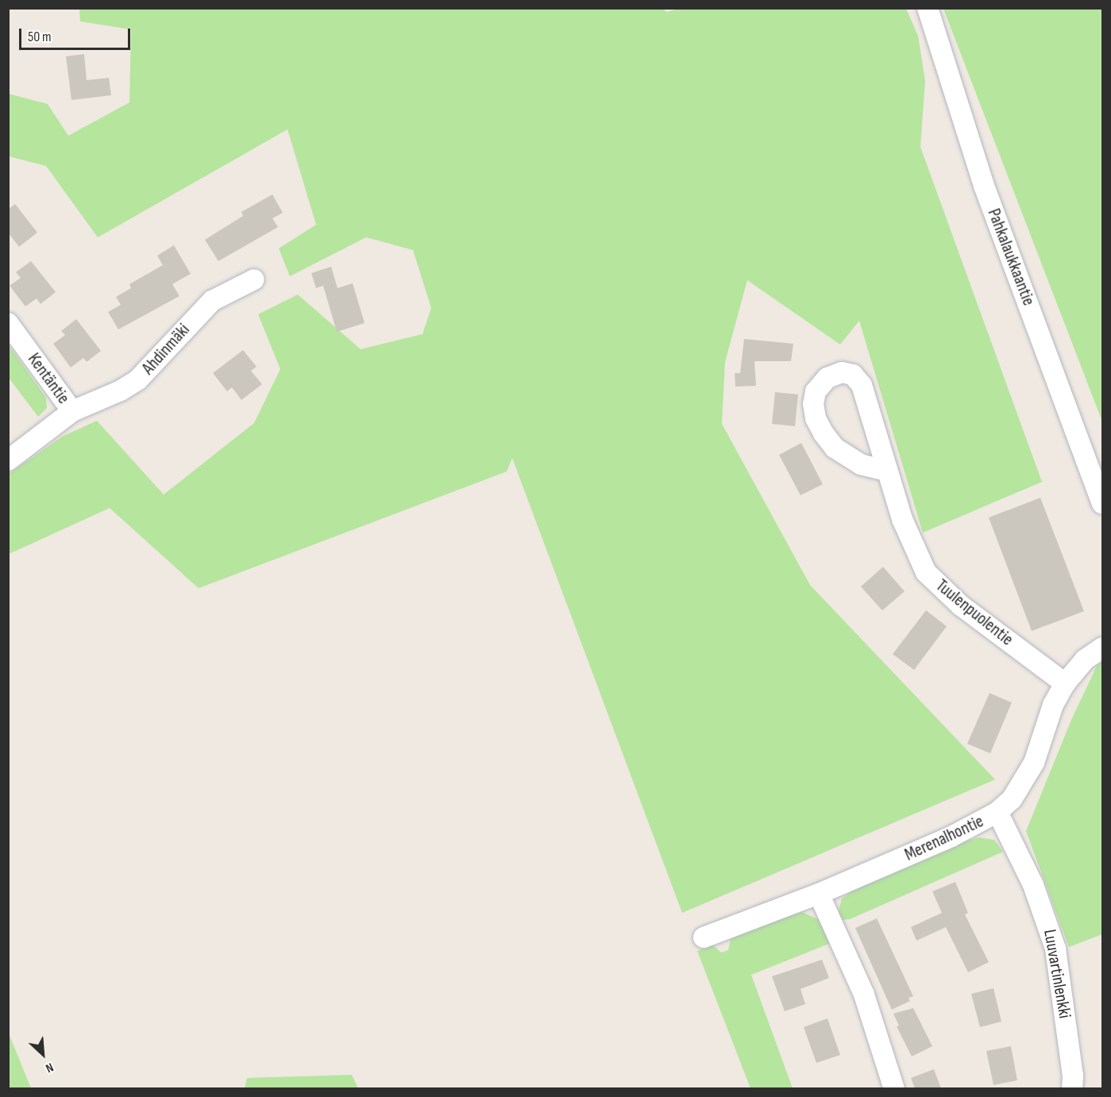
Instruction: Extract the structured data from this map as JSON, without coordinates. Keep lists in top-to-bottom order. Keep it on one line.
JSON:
{"streets":{"street":["Pahkalaukkaantie","Ahdinmäki","Kentäntie","Tuulenpuolentie","Merenalhontie","Luuvartinlenkki"]},"crossings":[["Ahdinmäki","Kentäntie"],["Tuulenpuolentie","Merenalhontie"],["Merenalhontie","Luuvartinlenkki"]],"scale_bar":"50 m","north":"bottom right"}
